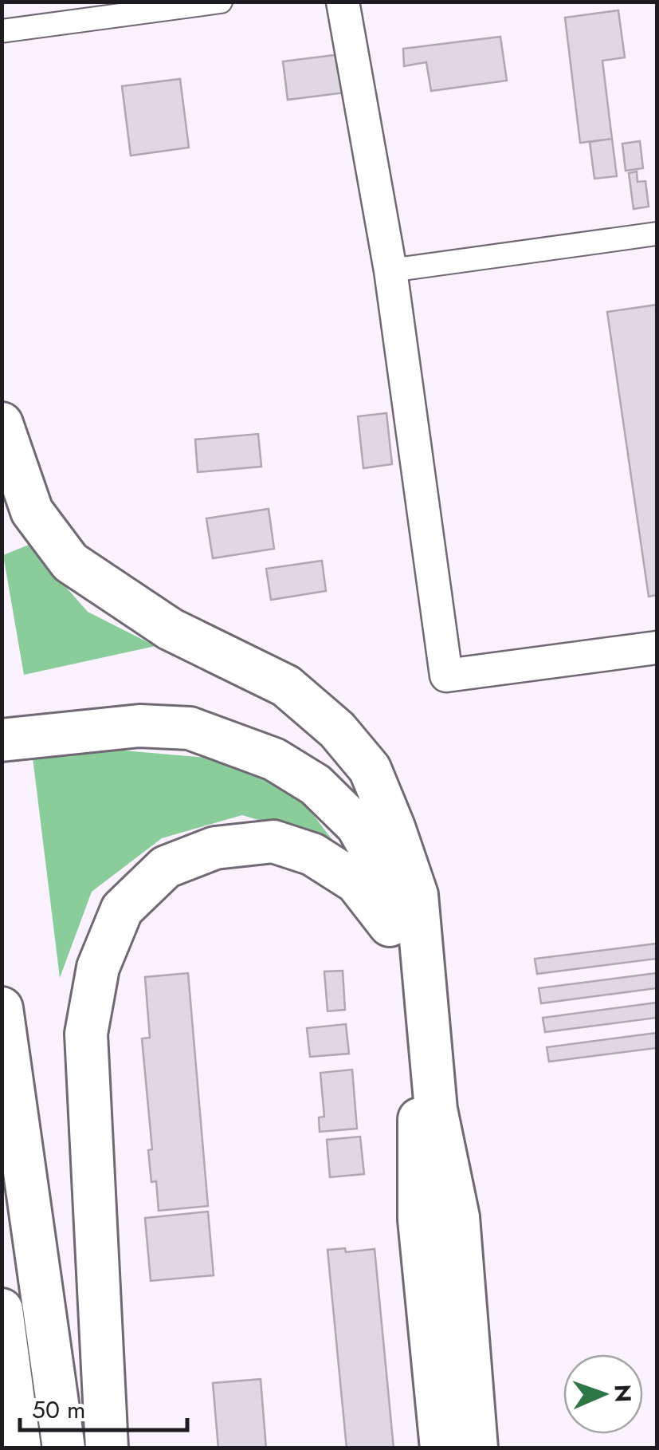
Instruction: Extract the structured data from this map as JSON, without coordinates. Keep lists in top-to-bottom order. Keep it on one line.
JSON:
{"scale_bar":"50 m","north":"right"}
